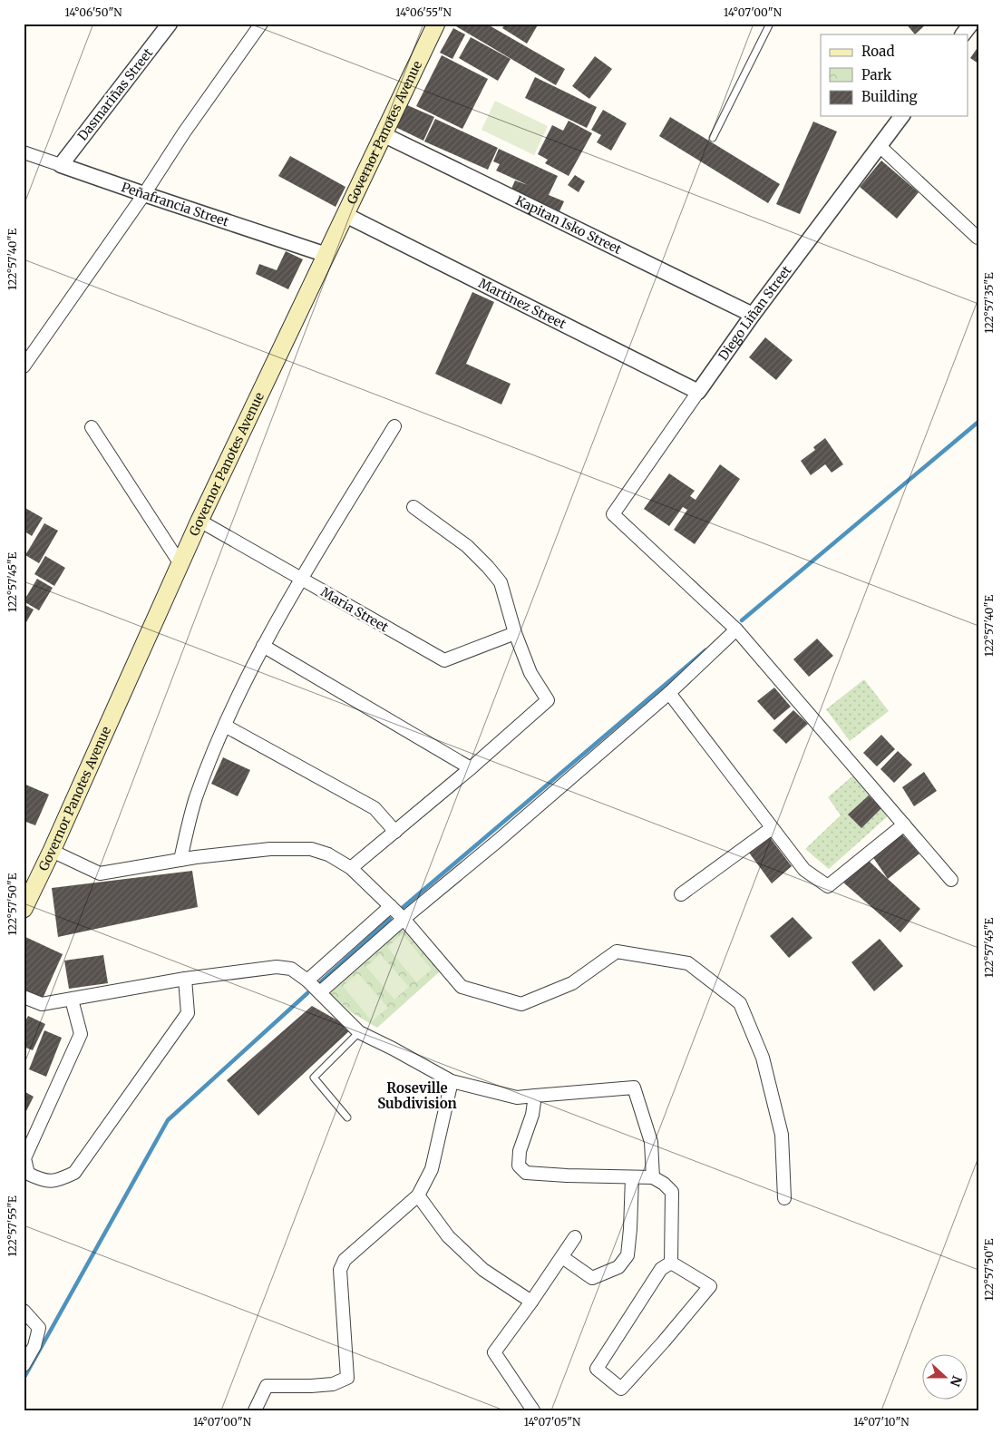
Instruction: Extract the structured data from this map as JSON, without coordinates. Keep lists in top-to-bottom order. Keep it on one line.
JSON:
{"streets":{"main road":["Governor Panotes Avenue"],"street":["Dasmariñas Street","Peñafrancia Street","Kapitan Isko Street","Martinez Street","Diego Liñan Street","Maria Street"]},"crossings":[["Dasmariñas Street","Peñafrancia Street"],["Governor Panotes Avenue","Peñafrancia Street"],["Governor Panotes Avenue","Kapitan Isko Street"],["Governor Panotes Avenue","Martinez Street"],["Governor Panotes Avenue","Maria Street"],["Kapitan Isko Street","Diego Liñan Street"],["Martinez Street","Diego Liñan Street"]],"districts":["Roseville Subdivision"],"legend":["Road","Park","Building"],"north":"right","coordinates":["14°06'50\"N","14°06'55\"N","14°07'00\"N","122°57'40\"E","122°57'35\"E","122°57'45\"E","122°57'50\"E","122°57'55\"E","14°07'05\"N","14°07'10\"N"]}
